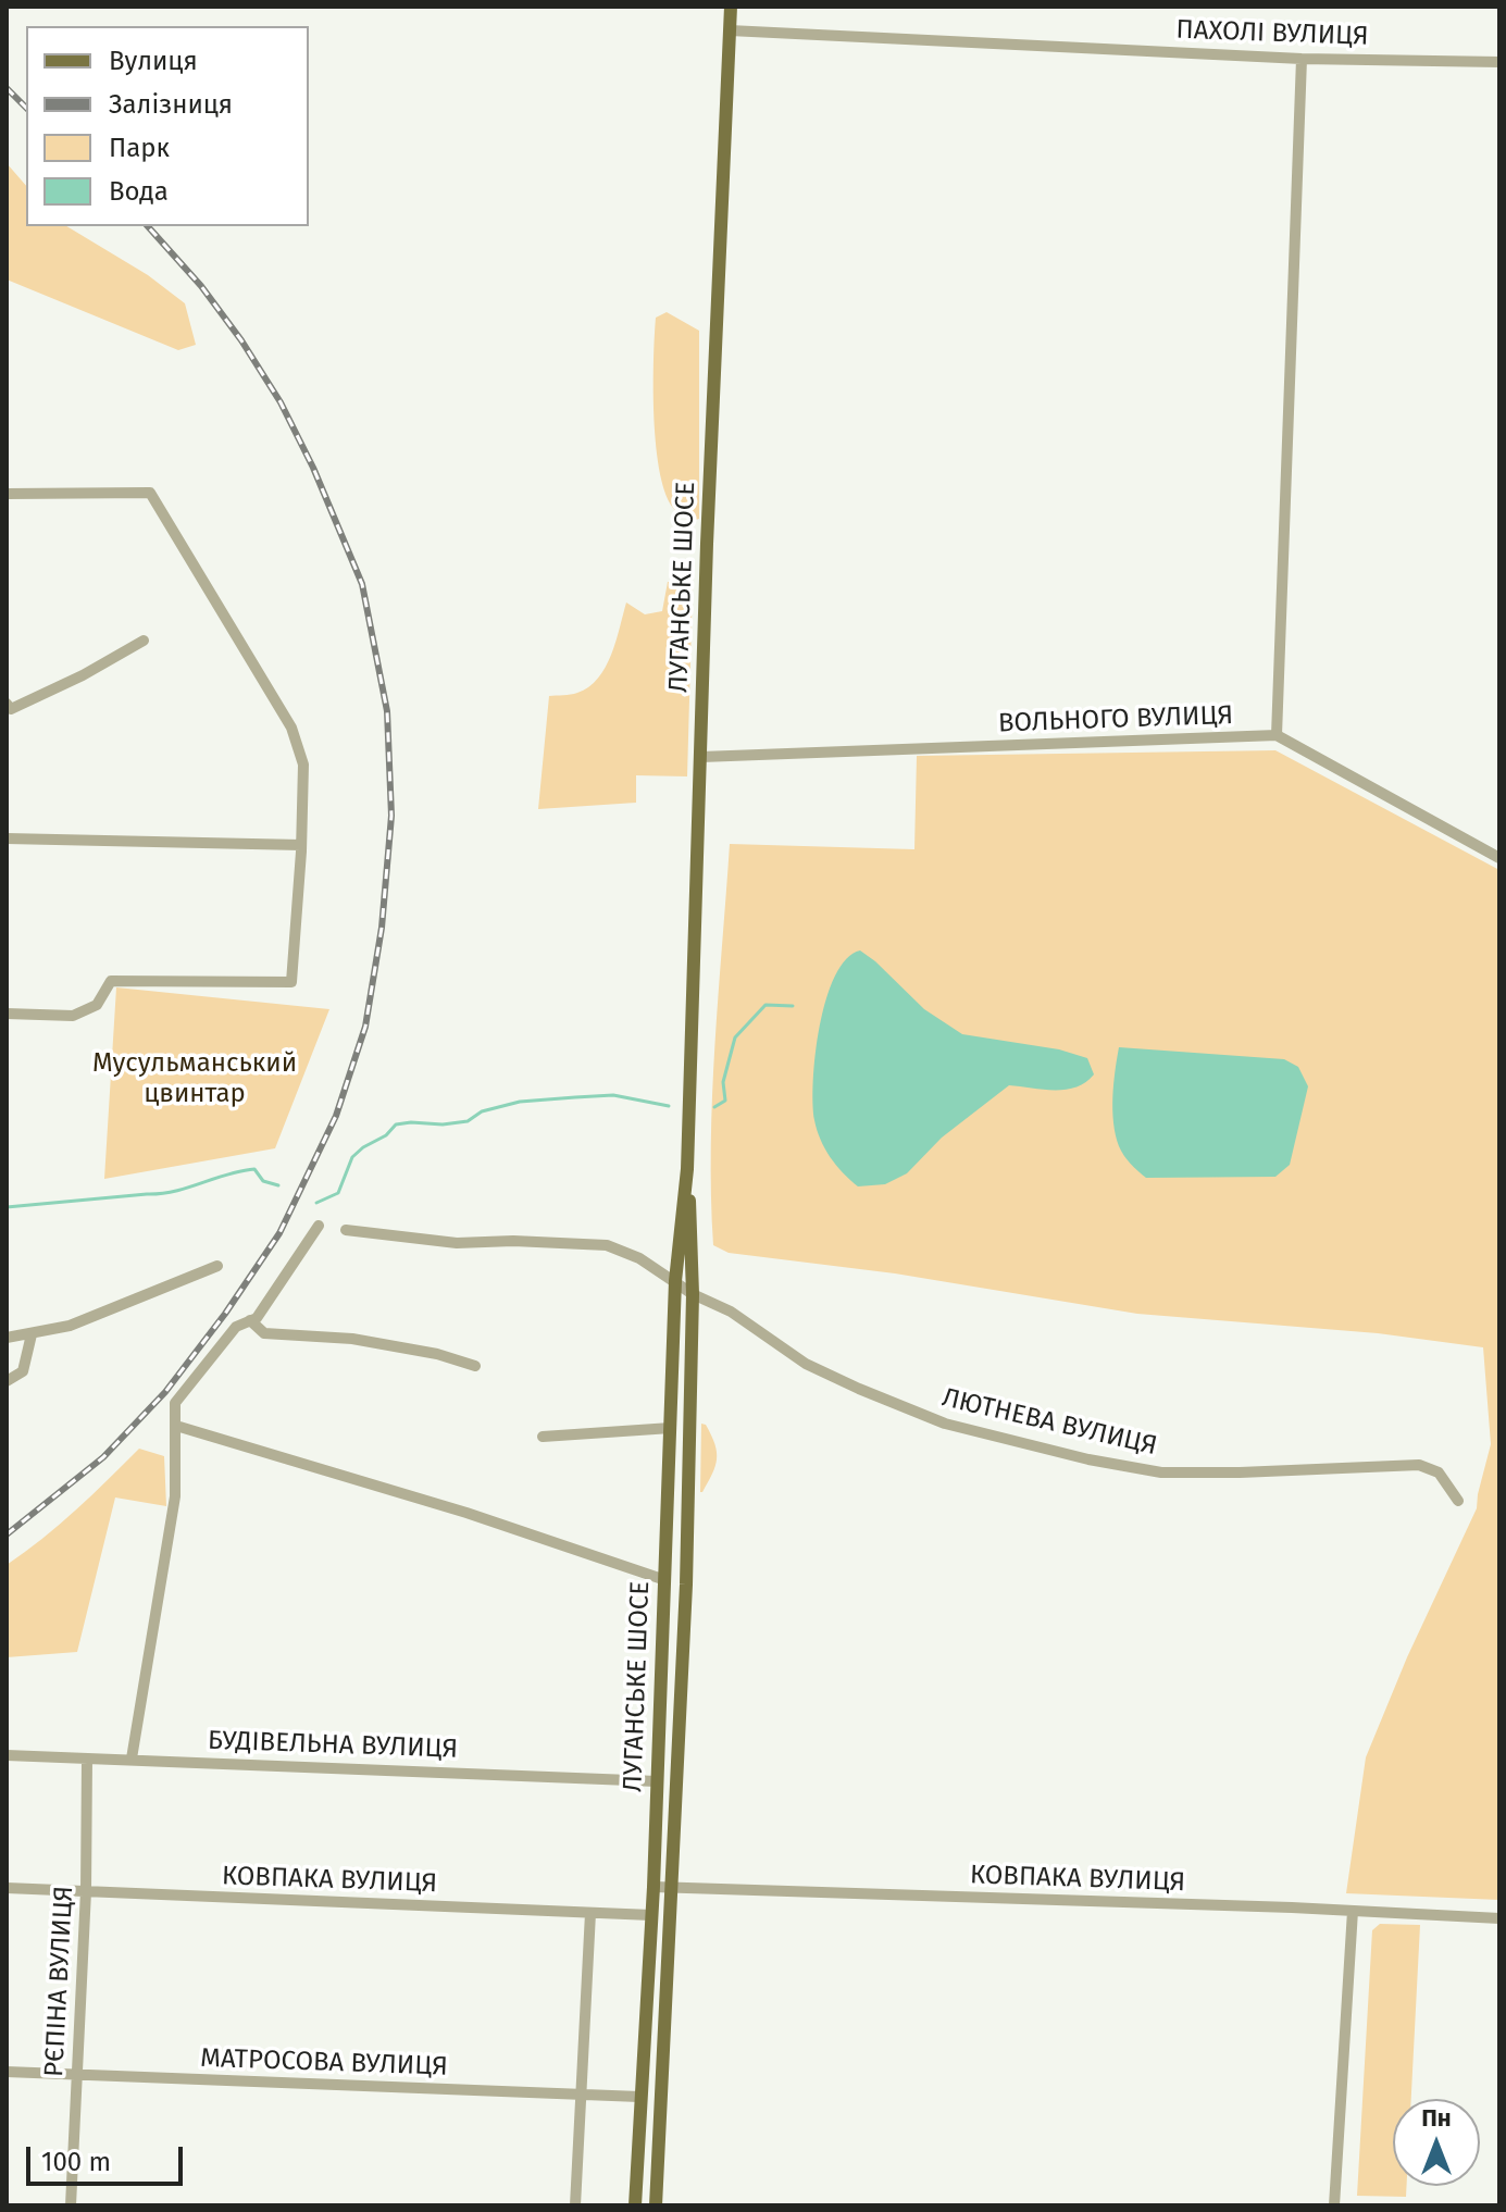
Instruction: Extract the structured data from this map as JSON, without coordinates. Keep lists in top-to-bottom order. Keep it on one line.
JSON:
{"streets":{"main road":["ЛУГАНСЬКЕ ШОСЕ"],"street":["ПАХОЛІ ВУЛИЦЯ","ВОЛЬНОГО ВУЛИЦЯ","ЛЮТНЕВА ВУЛИЦЯ","БУДІВЕЛЬНА ВУЛИЦЯ","КОВПАКА ВУЛИЦЯ","РЄПІНА ВУЛИЦЯ","МАТРОСОВА ВУЛИЦЯ"]},"crossings":[["ПАХОЛІ ВУЛИЦЯ","ЛУГАНСЬКЕ ШОСЕ"],["ЛУГАНСЬКЕ ШОСЕ","ВОЛЬНОГО ВУЛИЦЯ"],["ЛУГАНСЬКЕ ШОСЕ","ЛЮТНЕВА ВУЛИЦЯ"],["ЛУГАНСЬКЕ ШОСЕ","БУДІВЕЛЬНА ВУЛИЦЯ"],["ЛУГАНСЬКЕ ШОСЕ","КОВПАКА ВУЛИЦЯ"],["ЛУГАНСЬКЕ ШОСЕ","МАТРОСОВА ВУЛИЦЯ"],["БУДІВЕЛЬНА ВУЛИЦЯ","РЄПІНА ВУЛИЦЯ"],["КОВПАКА ВУЛИЦЯ","РЄПІНА ВУЛИЦЯ"],["РЄПІНА ВУЛИЦЯ","МАТРОСОВА ВУЛИЦЯ"]],"parks":["Мусульманський цвинтар"],"legend":["Вулиця","Залізниця","Парк","Вода"],"scale_bar":"100 m","north":"top"}
